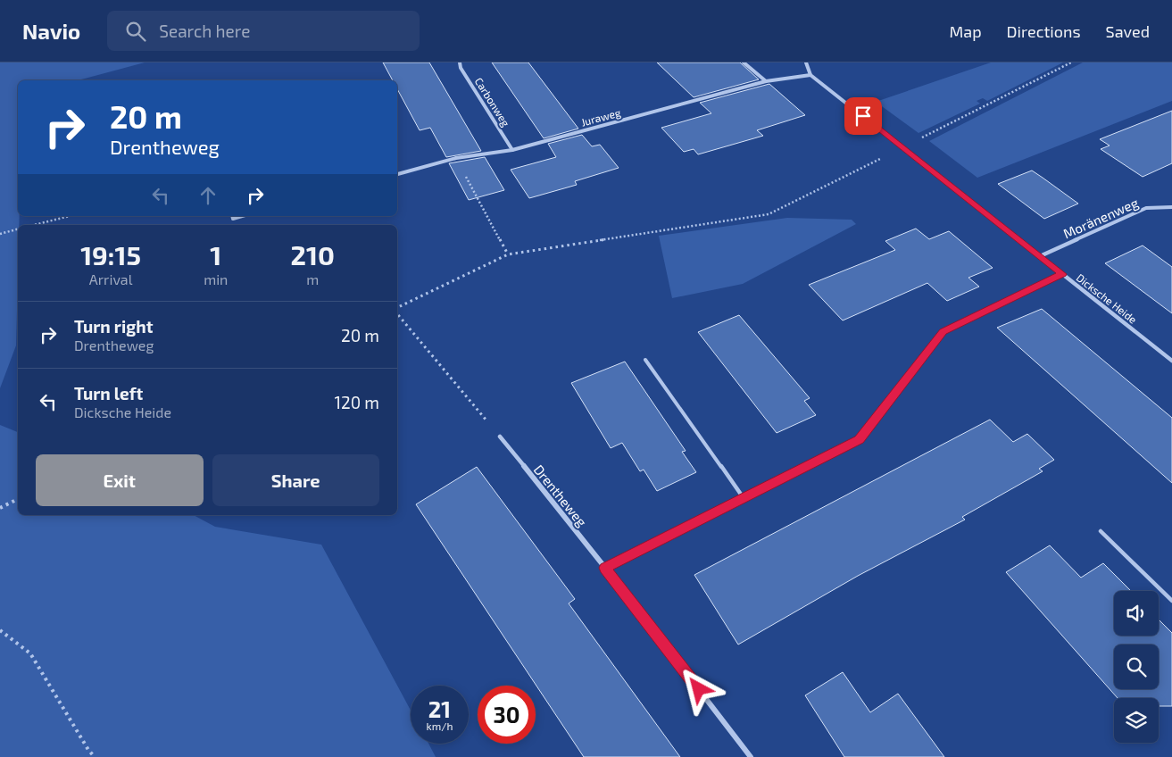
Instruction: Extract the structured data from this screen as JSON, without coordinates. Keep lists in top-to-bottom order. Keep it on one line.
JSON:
{"streets":{"street":["Carbonweg","Juraweg","Moränenweg","Dicksche Heide","Drentheweg"]},"crossings":[["Carbonweg","Juraweg"],["Juraweg","Dicksche Heide"],["Moränenweg","Dicksche Heide"]],"page":{"header":"Navio","search":"Search here","nav":["Map","Directions","Saved"],"turn":["20 m","Drentheweg"],"eta":["19:15","Arrival","1","min","210","m"],"list":[{"name":"Turn right","note":"Drentheweg","value":"20 m"},{"name":"Turn left","note":"Dicksche Heide","value":"120 m"}],"buttons":["Exit","Share"],"speed":"21 km/h","limit":"30"}}
